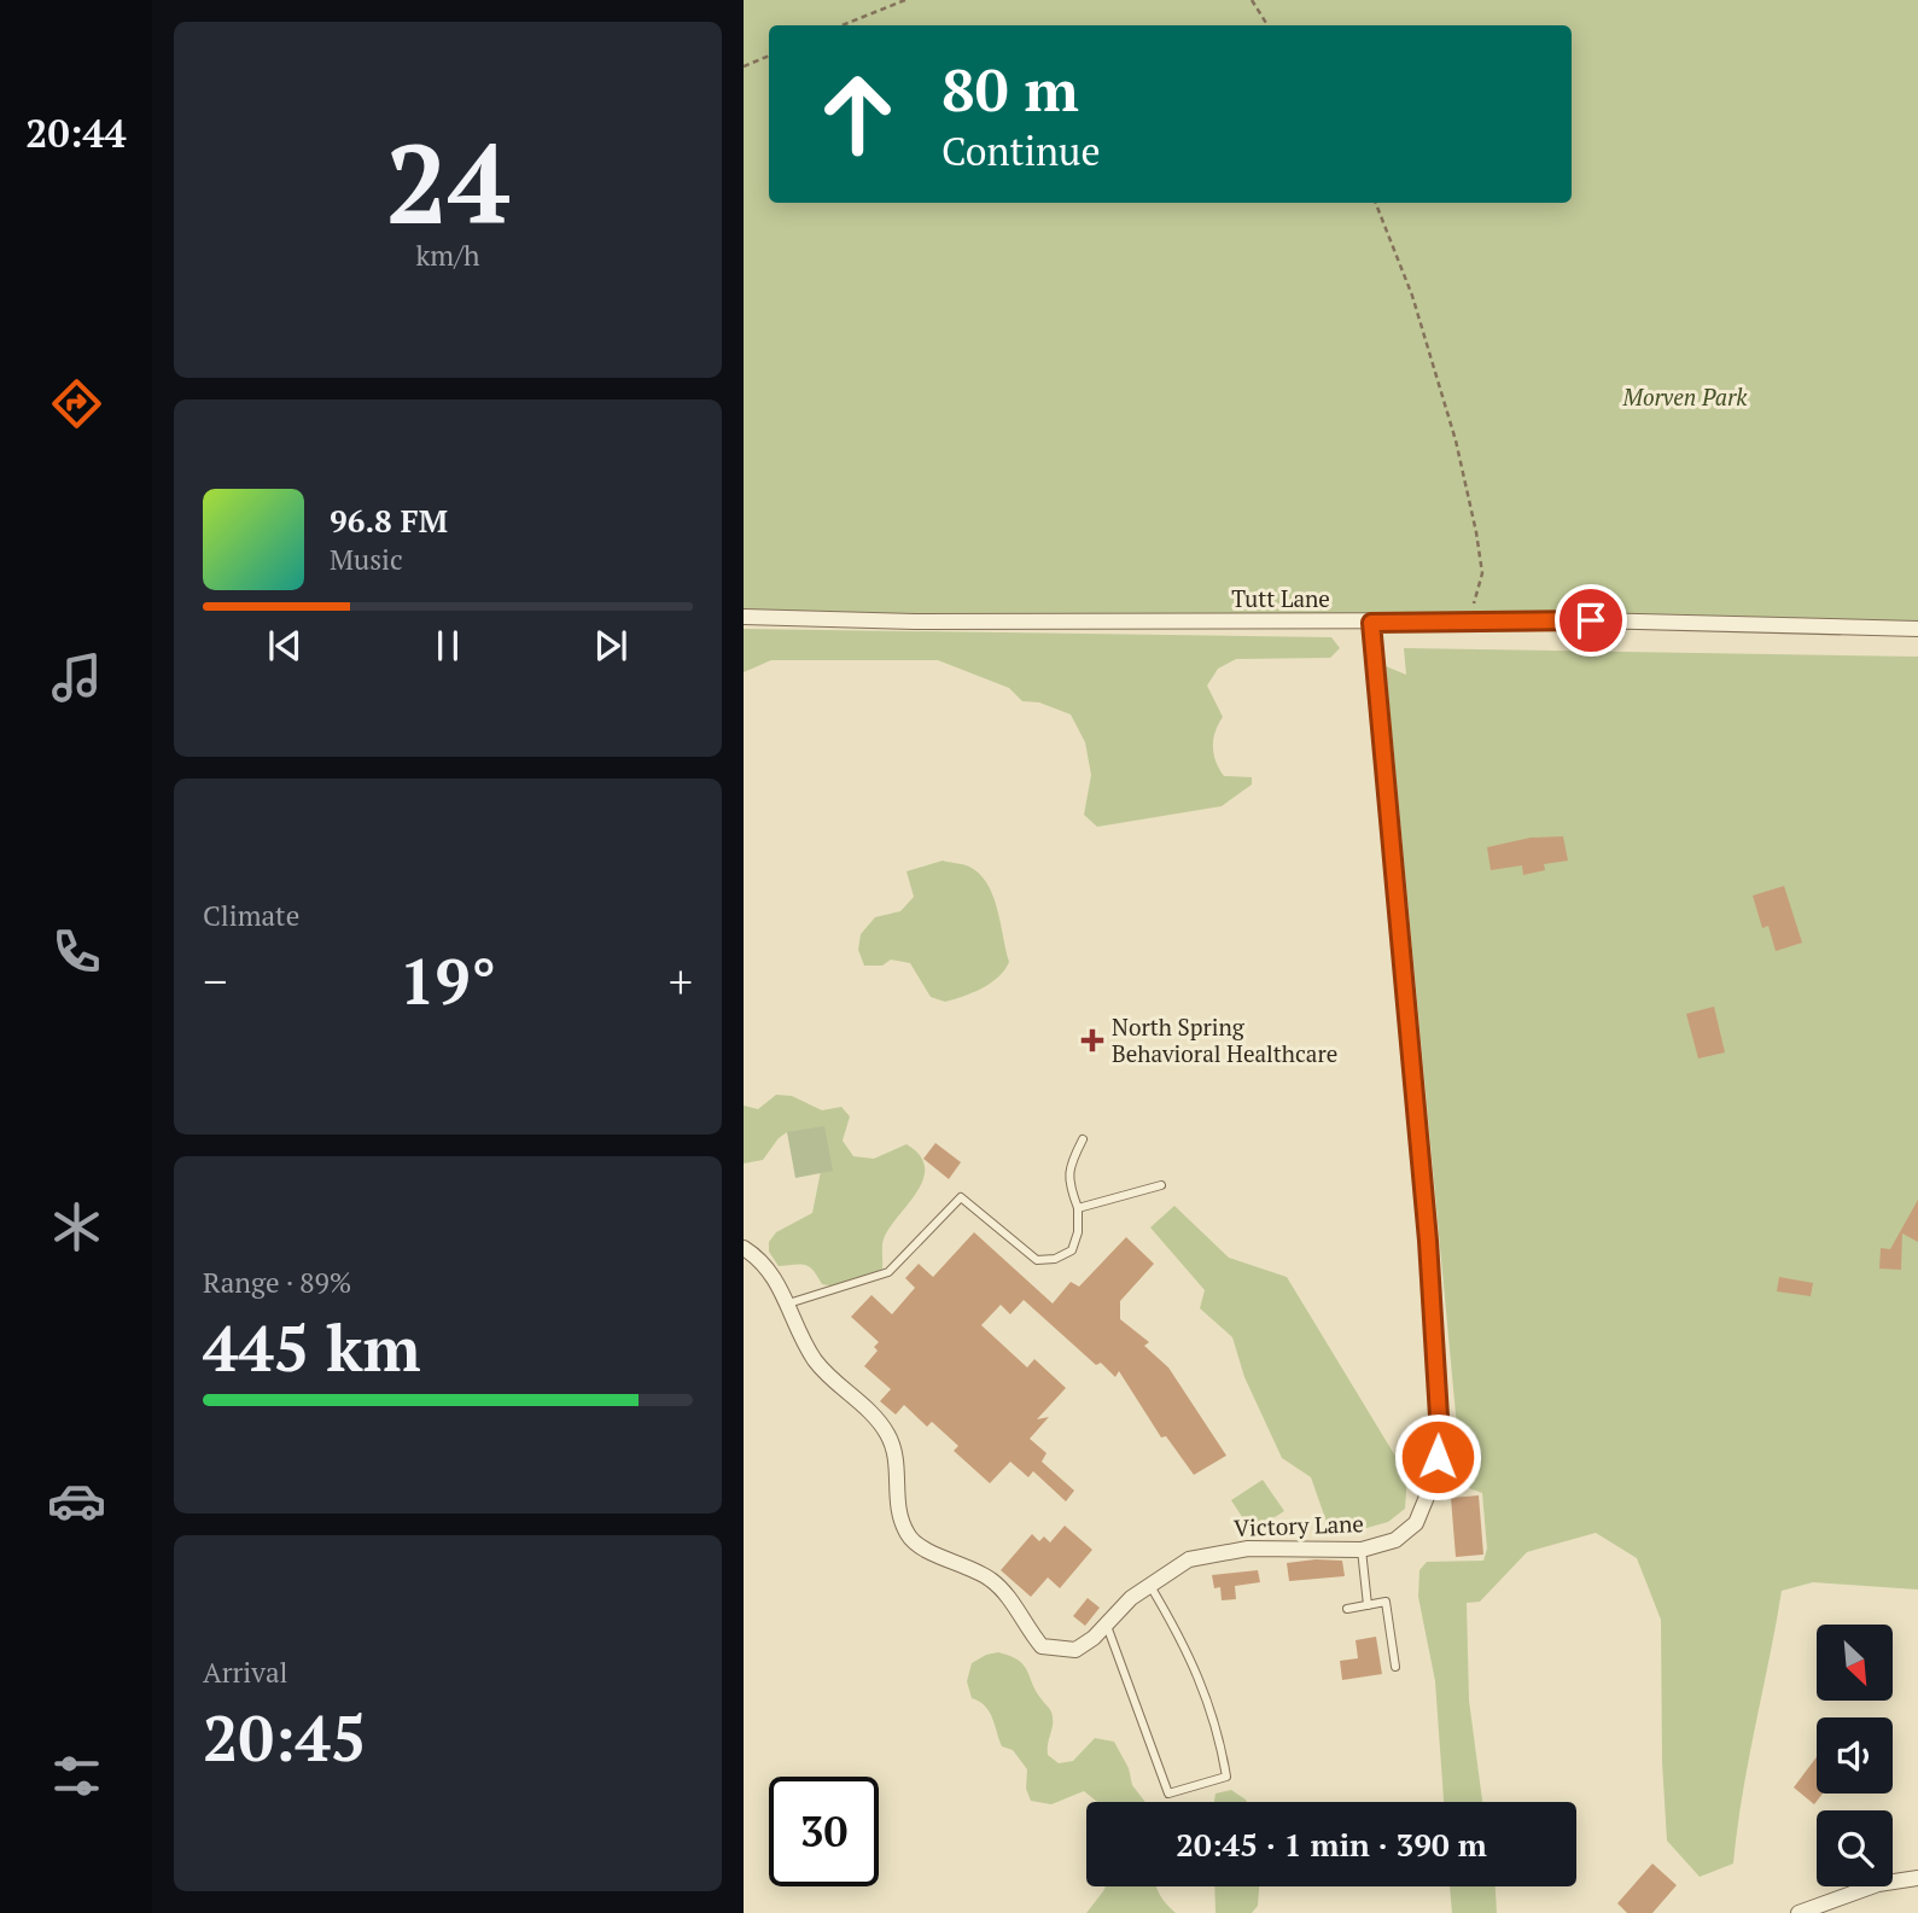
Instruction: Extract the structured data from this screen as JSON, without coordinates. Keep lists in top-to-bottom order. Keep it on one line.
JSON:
{"streets":{"street":["Tutt Lane","Victory Lane"]},"parks":["Morven Park"],"places":{"health":["North Spring Behavioral Healthcare"]},"north":"bottom right","page":{"tabs":"20:44","tile":[["24","km/h"],"Climate",["Range · 89%","445 km"],["Arrival","20:45"]],"turn":["80 m","Continue"],"song":["96.8 FM","Music"],"heat":["−","19°","+"],"limit":"30","trip":"20:45 · 1 min · 390 m"}}
